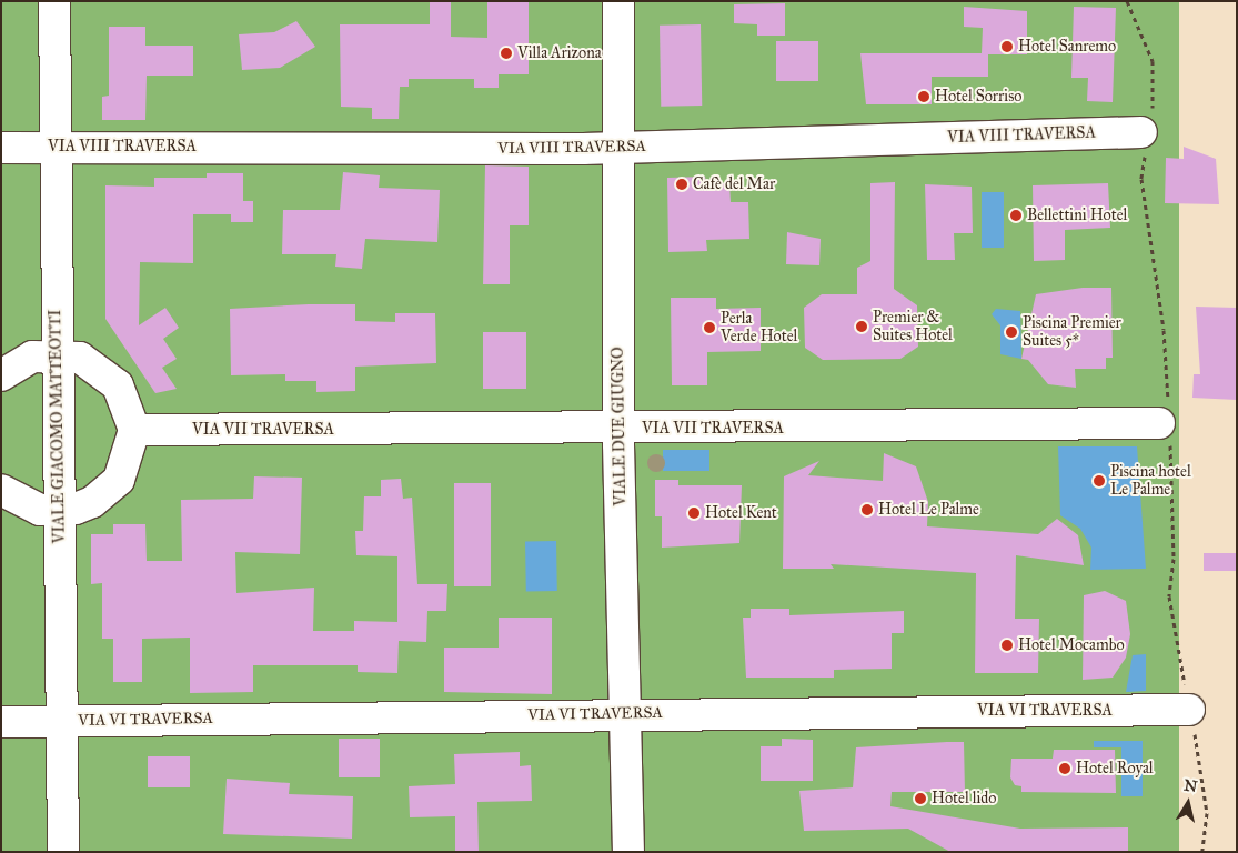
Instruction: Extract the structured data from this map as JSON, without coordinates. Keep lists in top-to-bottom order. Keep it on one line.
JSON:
{"streets":{"street":["VIA VIII TRAVERSA","VIALE GIACOMO MATTEOTTI","VIALE DUE GIUGNO","VIA VII TRAVERSA","VIA VI TRAVERSA"]},"crossings":[["VIA VIII TRAVERSA","VIALE GIACOMO MATTEOTTI"],["VIA VIII TRAVERSA","VIALE DUE GIUGNO"],["VIALE GIACOMO MATTEOTTI","VIA VI TRAVERSA"],["VIALE DUE GIUGNO","VIA VII TRAVERSA"],["VIALE DUE GIUGNO","VIA VI TRAVERSA"]],"places":["Hotel Sanremo","Villa Arizona","Hotel Sorriso","Cafè del Mar","Bellettini Hotel","Premier & Suites Hotel","Perla Verde Hotel","Piscina Premier Suites 5*","Piscina hotel Le Palme","Hotel Le Palme","Hotel Kent","Hotel Mocambo","Hotel Royal","Hotel lido"],"north":"top"}
